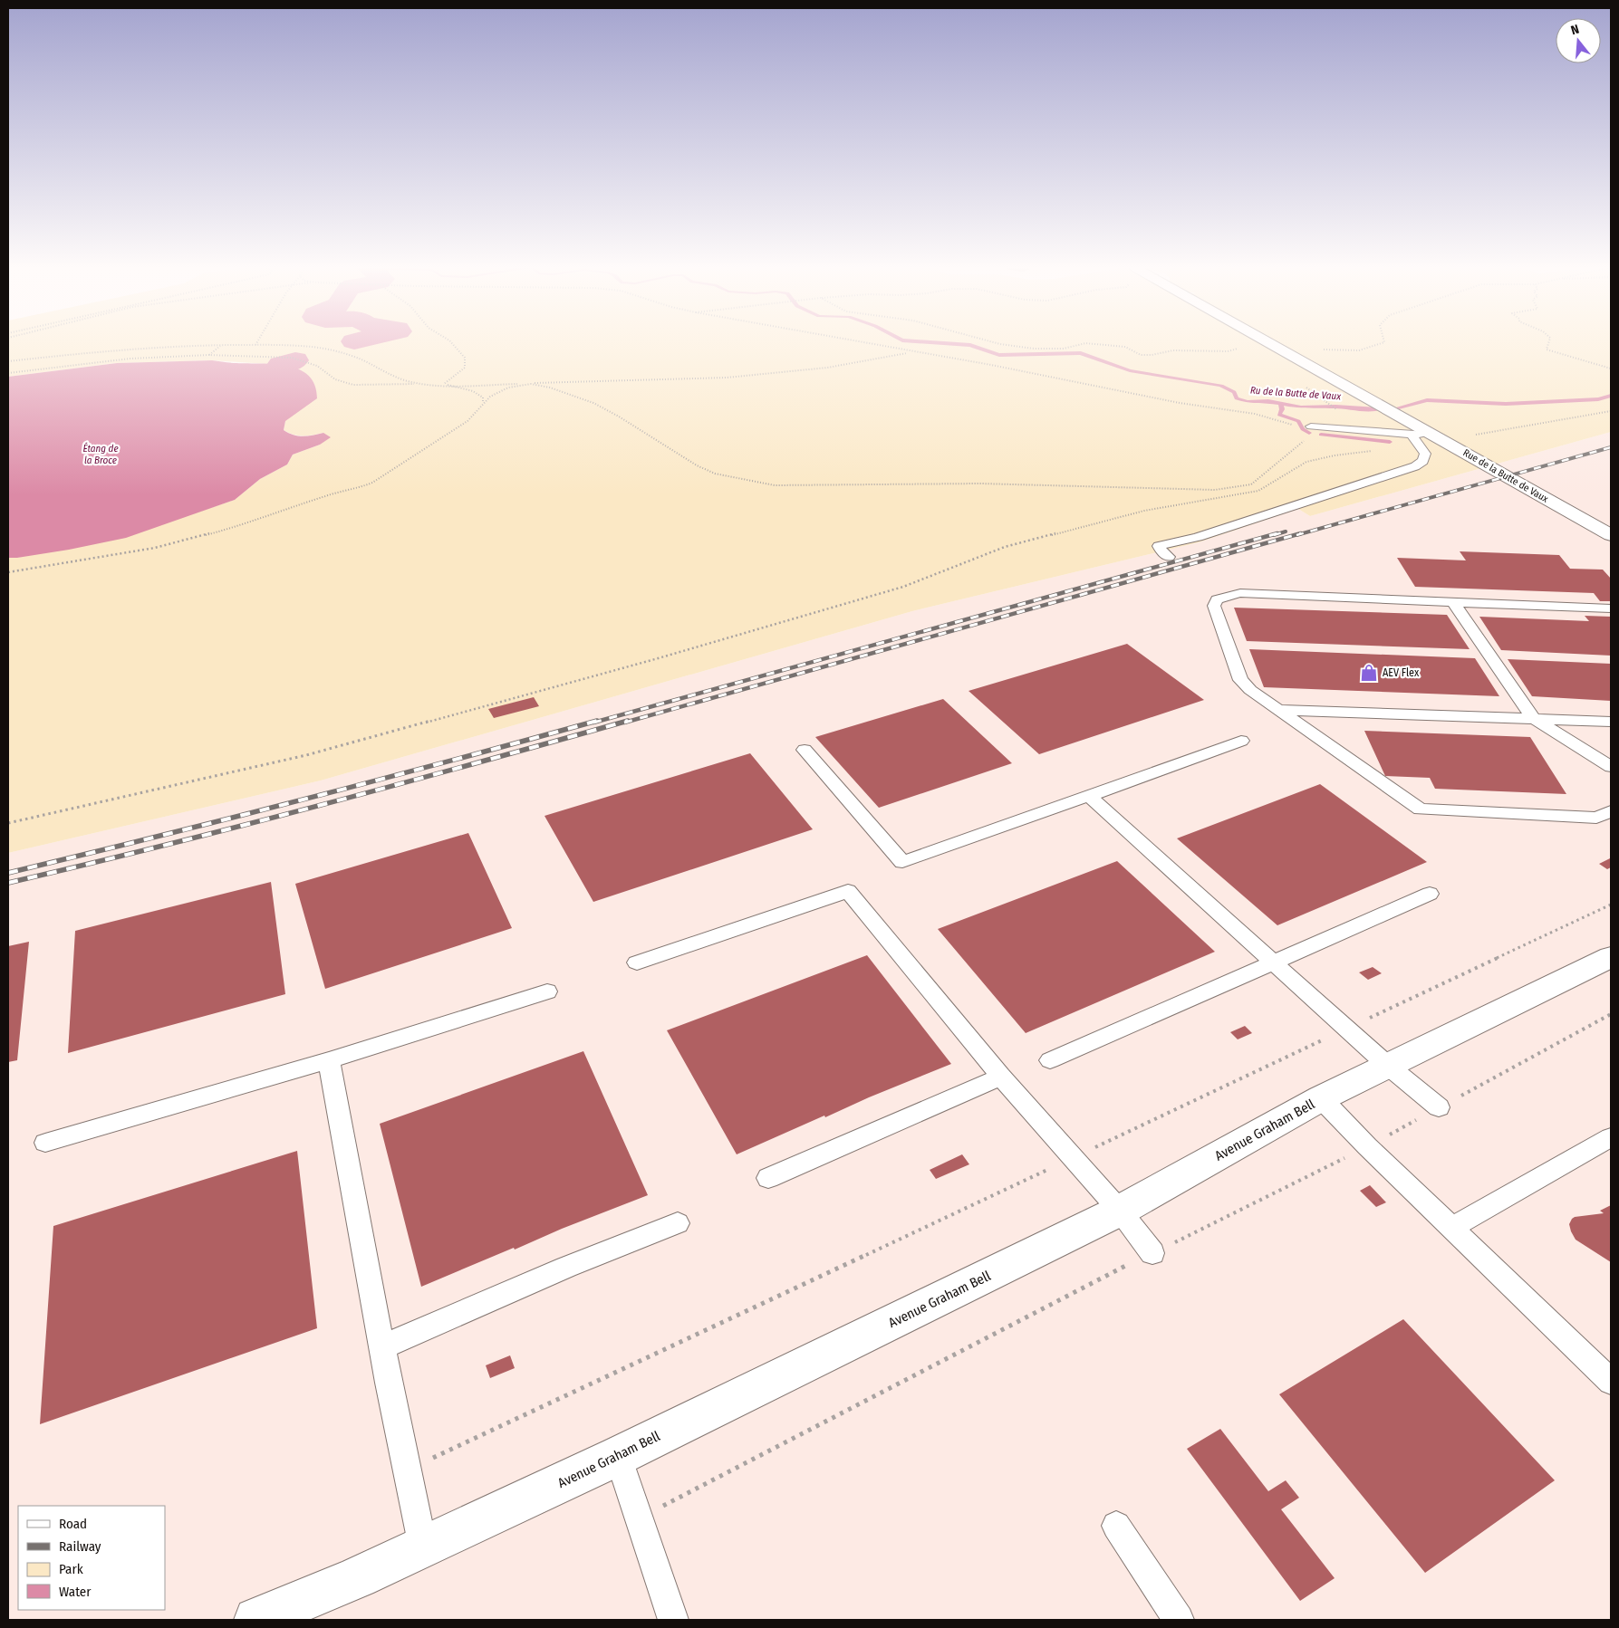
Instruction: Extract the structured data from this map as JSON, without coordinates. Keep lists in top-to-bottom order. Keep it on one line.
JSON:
{"streets":{"street":["Rue de la Butte de Vaux","Avenue Graham Bell"]},"water":["Ru de la Butte de Vaux","Étang de la Broce"],"places":{"shop":["AEV Flex"]},"legend":["Road","Railway","Park","Water"],"north":"top"}
